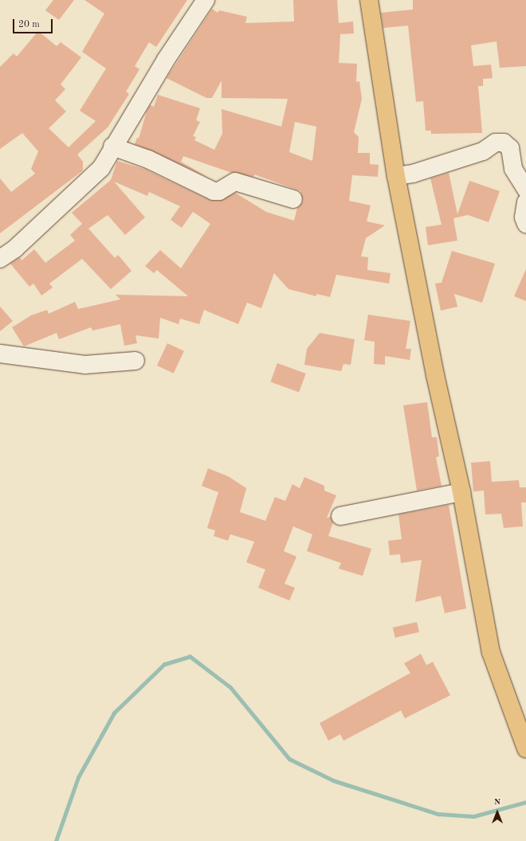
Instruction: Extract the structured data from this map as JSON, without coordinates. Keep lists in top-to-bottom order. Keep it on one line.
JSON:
{"scale_bar":"20 m","north":"top"}
